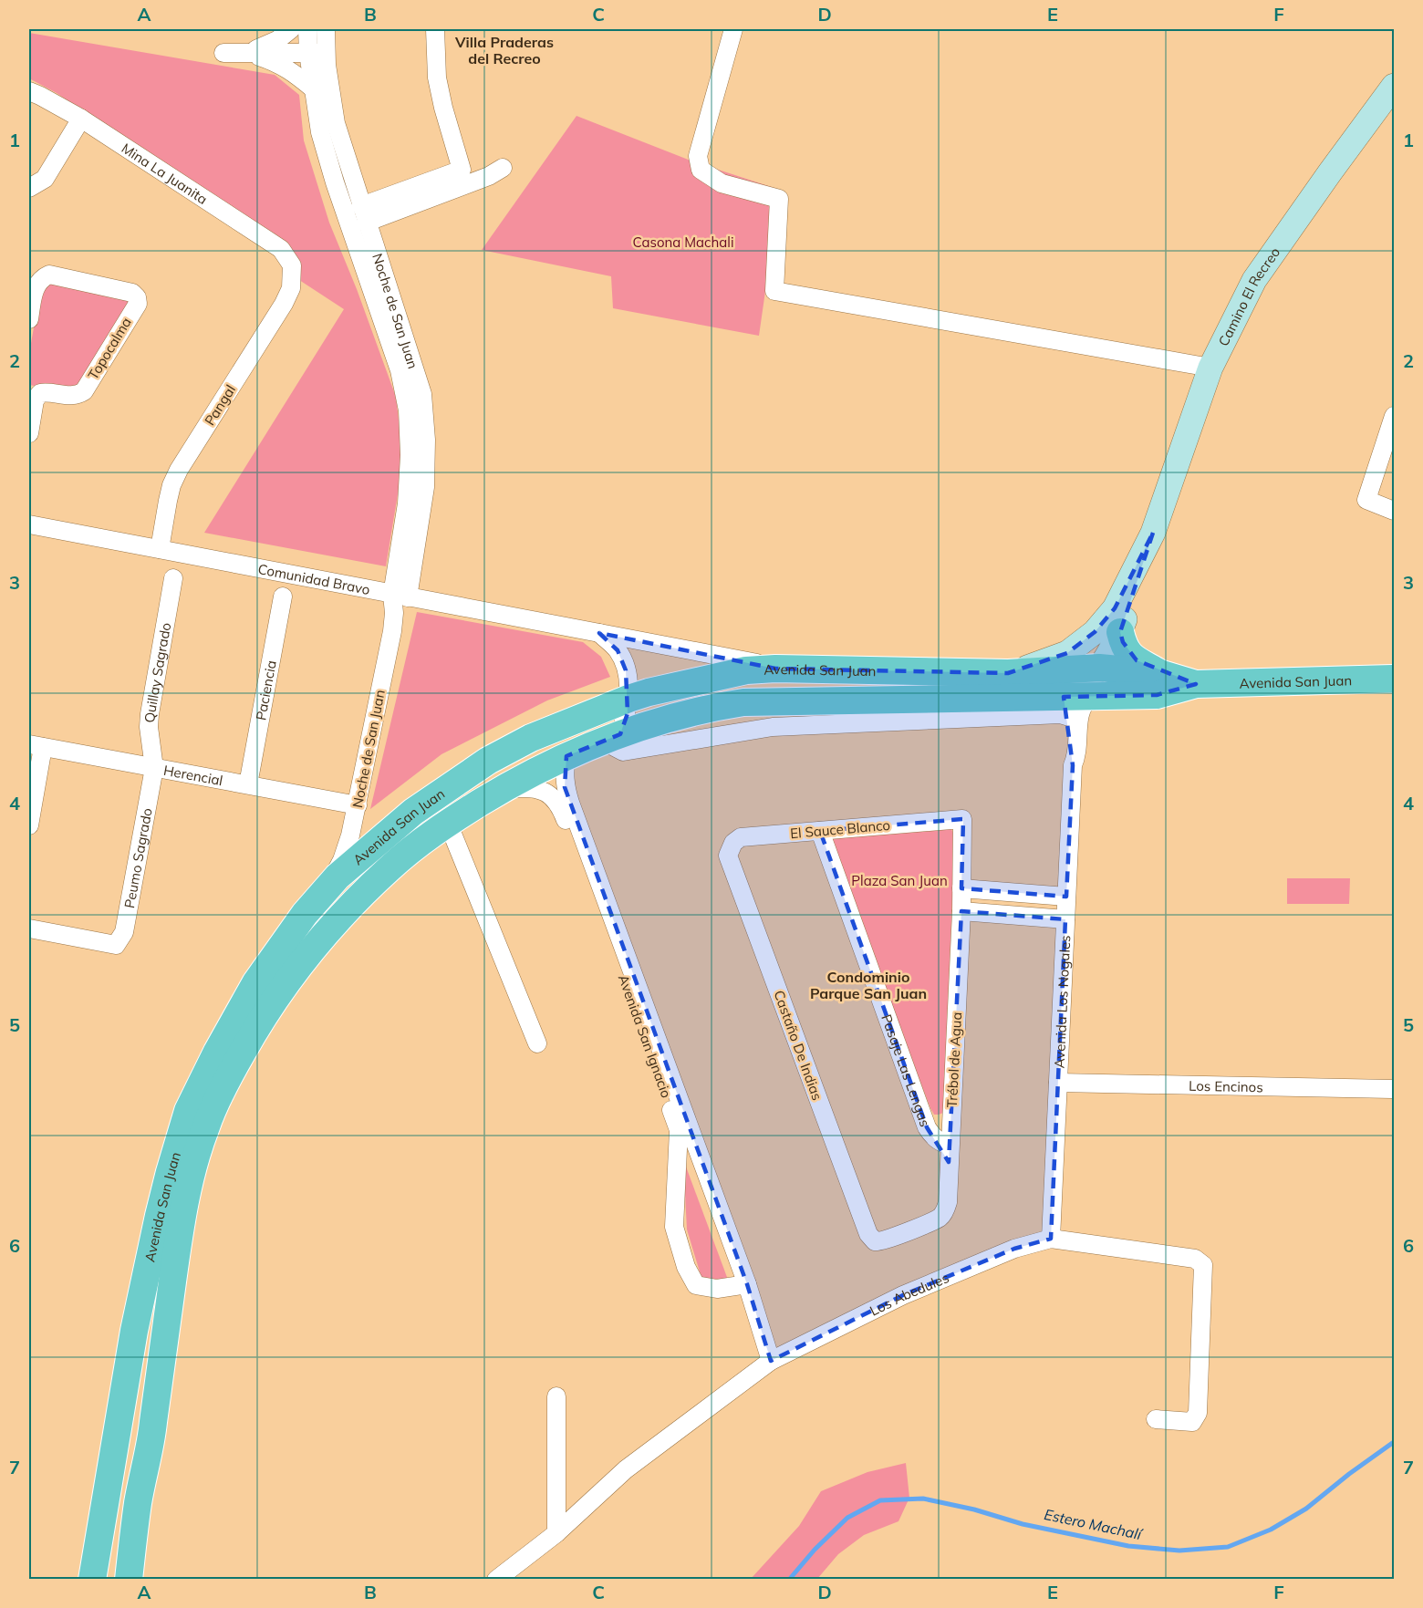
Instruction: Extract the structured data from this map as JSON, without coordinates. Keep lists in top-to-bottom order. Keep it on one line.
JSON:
{"streets":{"main road":["Camino El Recreo","Avenida San Juan"],"street":["Mina La Juanita","Noche de San Juan","Topocalma","Pangal","Comunidad Bravo","Quillay Sagrado","Paciencia","Herencial","El Sauce Blanco","Peumo Sagrado","Avenida Los Nogales","Avenida San Ignacio","Castaño De Indias","Trébol de Agua","Pasaje Las Lengas","Los Encinos","Los Abedules"]},"crossings":[["Mina La Juanita","Pangal"],["Camino El Recreo","Avenida San Juan"],["Camino El Recreo","Avenida Los Nogales"],["Noche de San Juan","Comunidad Bravo"],["Noche de San Juan","Avenida San Juan"],["Noche de San Juan","Herencial"],["Pangal","Comunidad Bravo"],["Comunidad Bravo","Avenida San Juan"],["Avenida San Juan","Avenida Los Nogales"],["Avenida San Juan","Avenida San Ignacio"],["Quillay Sagrado","Herencial"],["Quillay Sagrado","Peumo Sagrado"],["Paciencia","Herencial"],["Herencial","Peumo Sagrado"],["El Sauce Blanco","Castaño De Indias"],["El Sauce Blanco","Trébol de Agua"],["El Sauce Blanco","Pasaje Las Lengas"],["Avenida Los Nogales","Los Encinos"],["Avenida Los Nogales","Los Abedules"],["Avenida San Ignacio","Los Abedules"],["Castaño De Indias","Trébol de Agua"],["Trébol de Agua","Pasaje Las Lengas"]],"districts":["Villa Praderas del Recreo","Condominio Parque San Juan"],"water":["Estero Machalí"],"parks":["Casona Machali","Plaza San Juan"],"grid":{"columns":["A","B","C","D","E","F"],"rows":["1","2","3","4","5","6","7"]}}
